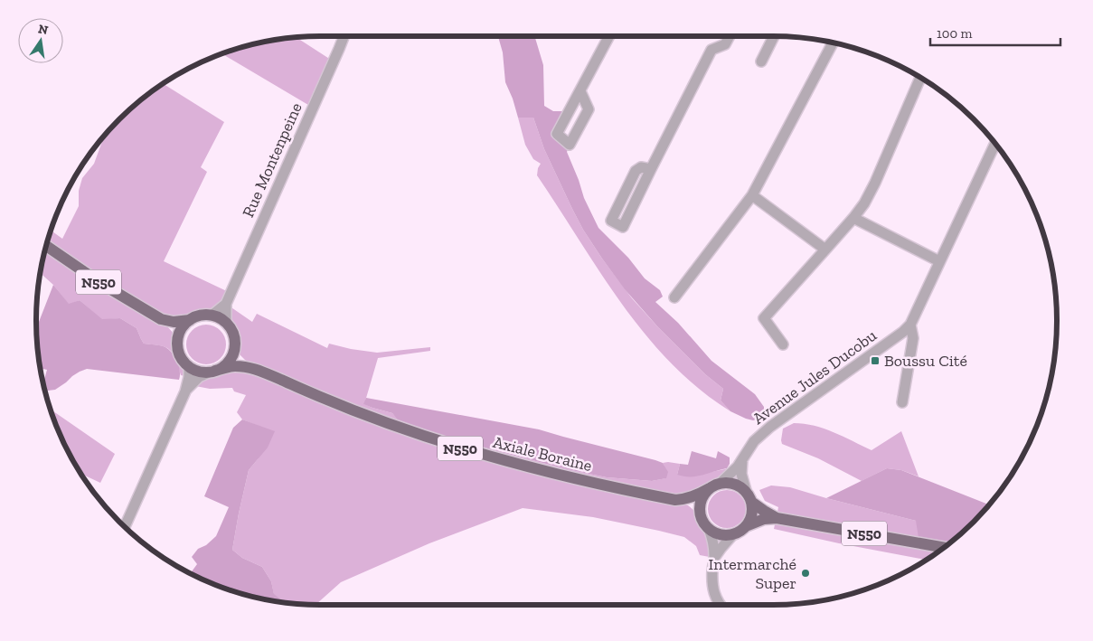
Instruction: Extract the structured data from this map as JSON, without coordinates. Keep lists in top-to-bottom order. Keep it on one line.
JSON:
{"streets":{"main road":["N550","Axiale Boraine"],"street":["Rue Montenpeine","Avenue Jules Ducobu"]},"crossings":[["Rue Montenpeine","N550"],["Rue Montenpeine","Axiale Boraine"],["N550","Avenue Jules Ducobu"],["N550","Axiale Boraine"],["Avenue Jules Ducobu","Axiale Boraine"]],"places":{"transit":["Boussu Cité"],"other":["Intermarché Super"]},"scale_bar":"100 m","north":"top"}
